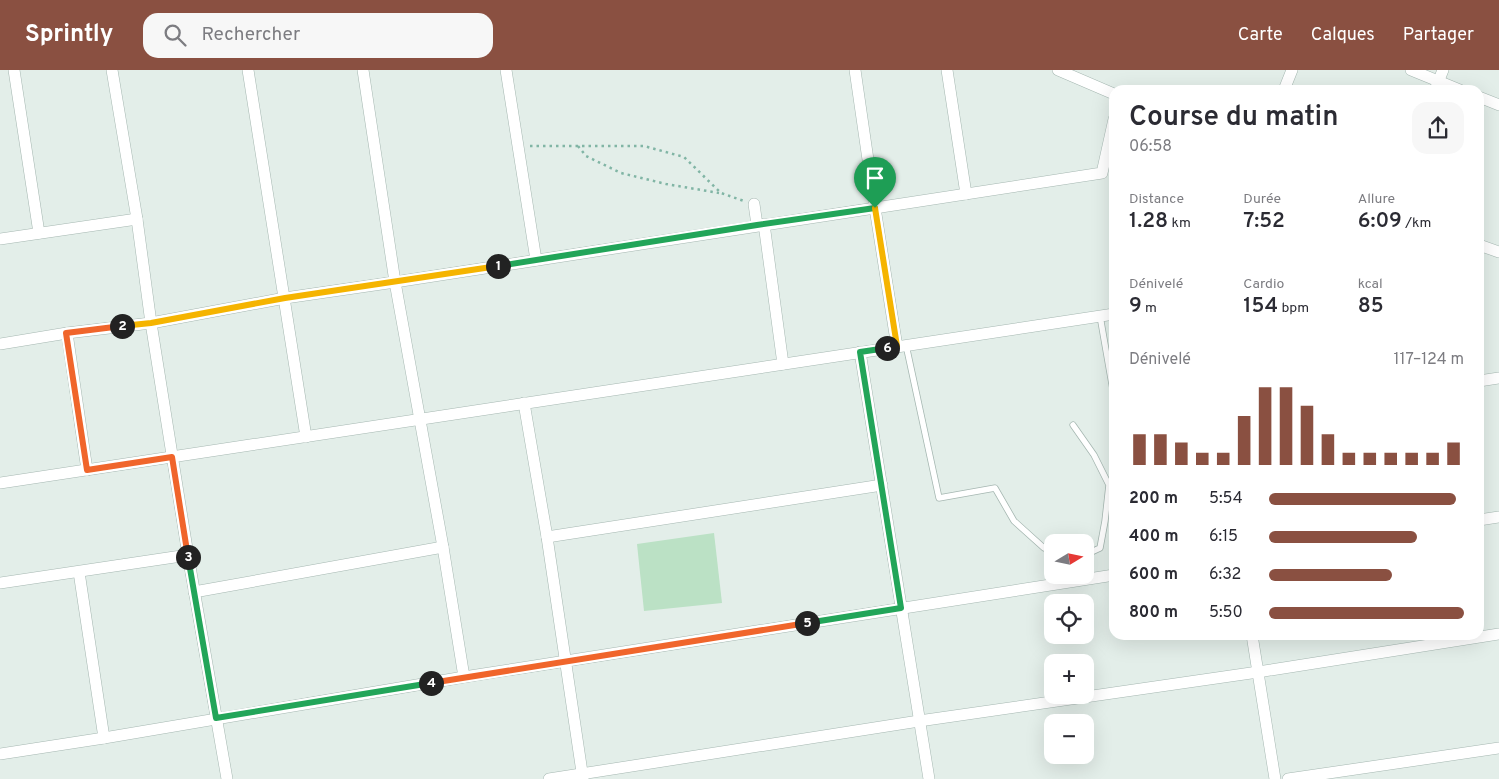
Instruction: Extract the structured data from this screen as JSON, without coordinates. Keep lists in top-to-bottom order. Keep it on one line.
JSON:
{"north":"right","page":{"header":"Sprintly","search":"Rechercher","nav":["Carte","Calques","Partager"],"heading":["Course du matin","06:58"],"stats":[["Distance","1.28 km"],["Durée","7:52"],["Allure","6:09 /km"],["Dénivelé","9 m"],["Cardio","154 bpm"],["kcal","85"]],"pins":["1","2","6","3","5","4"],"chart":["Dénivelé","117–124 m"],"list":[{"name":"200 m","note":"5:54"},{"name":"400 m","note":"6:15"},{"name":"600 m","note":"6:32"},{"name":"800 m","note":"5:50"}],"map_buttons":["+","−"]}}
